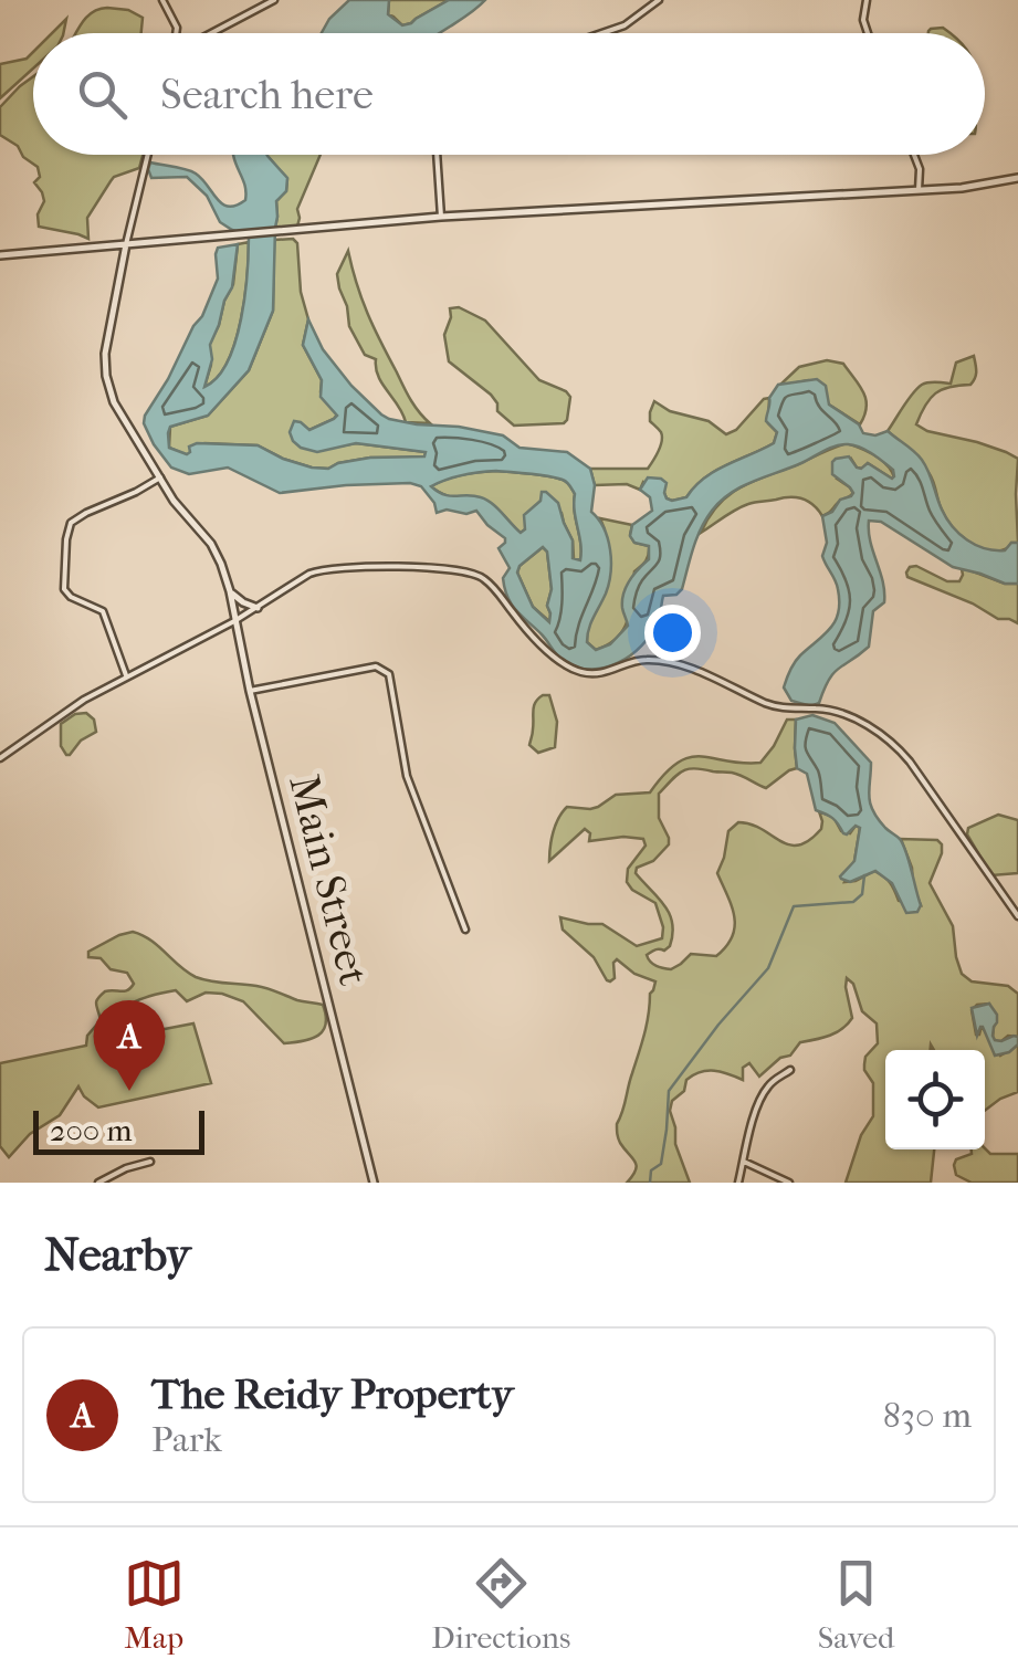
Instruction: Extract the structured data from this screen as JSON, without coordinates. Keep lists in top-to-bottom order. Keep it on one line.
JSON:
{"streets":{"street":["Main Street"]},"scale_bar":"200 m","page":{"search":"Search here","pins":"A","scale":"200 m","heading":"Nearby","list":[{"mark":"A","name":"The Reidy Property","note":"Park","value":"830 m"}],"nav":["Map","Directions","Saved"]}}
